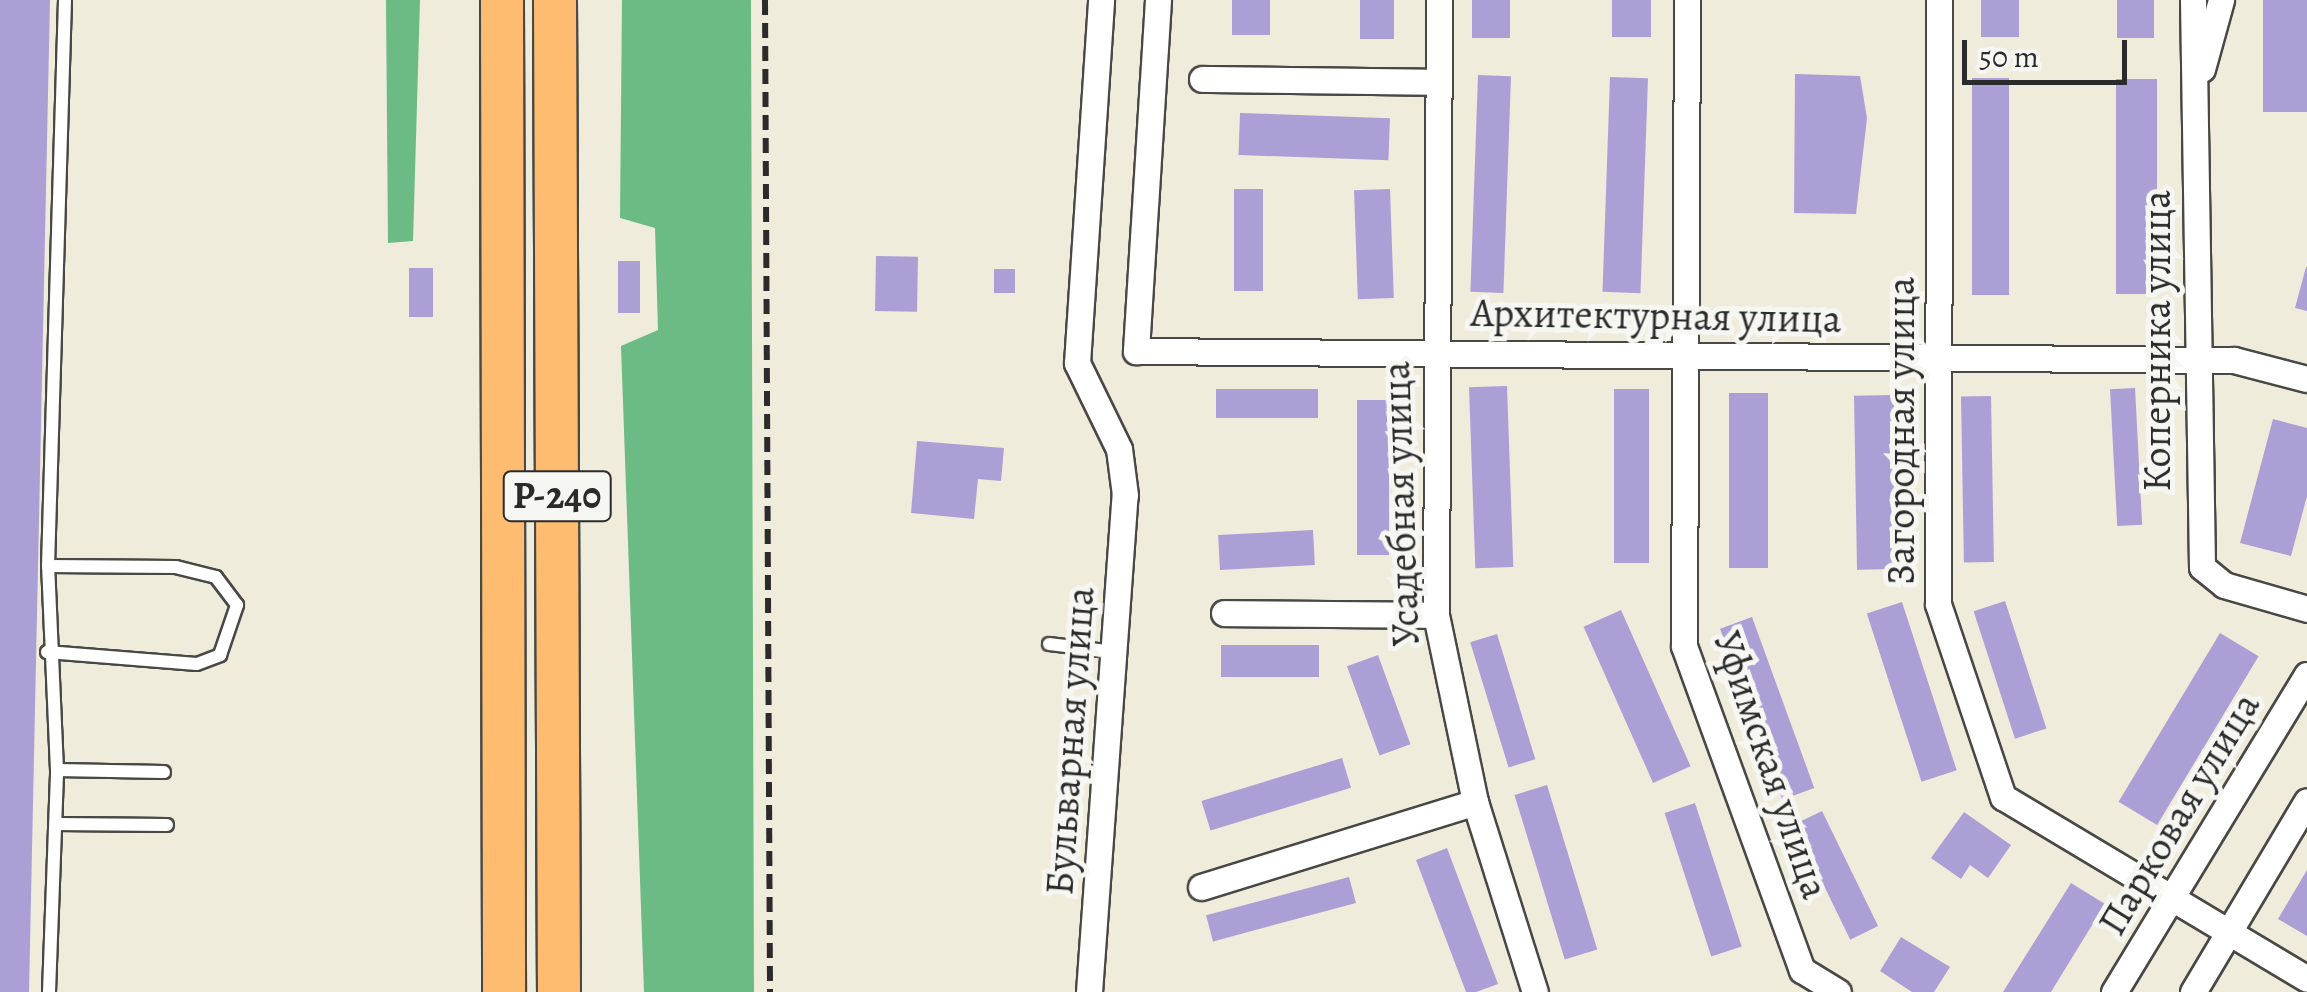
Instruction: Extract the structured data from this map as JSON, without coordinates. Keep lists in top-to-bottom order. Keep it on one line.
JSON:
{"streets":{"highway":["Р-240"],"street":["Архитектурная улица","Коперника улица","Загородная улица","Усадебная улица","Бульварная улица","Уфимская улица","Парковая улица"]},"crossings":[["Архитектурная улица","Коперника улица"],["Архитектурная улица","Загородная улица"],["Архитектурная улица","Усадебная улица"],["Архитектурная улица","Уфимская улица"],["Загородная улица","Парковая улица"]],"scale_bar":"50 m"}
